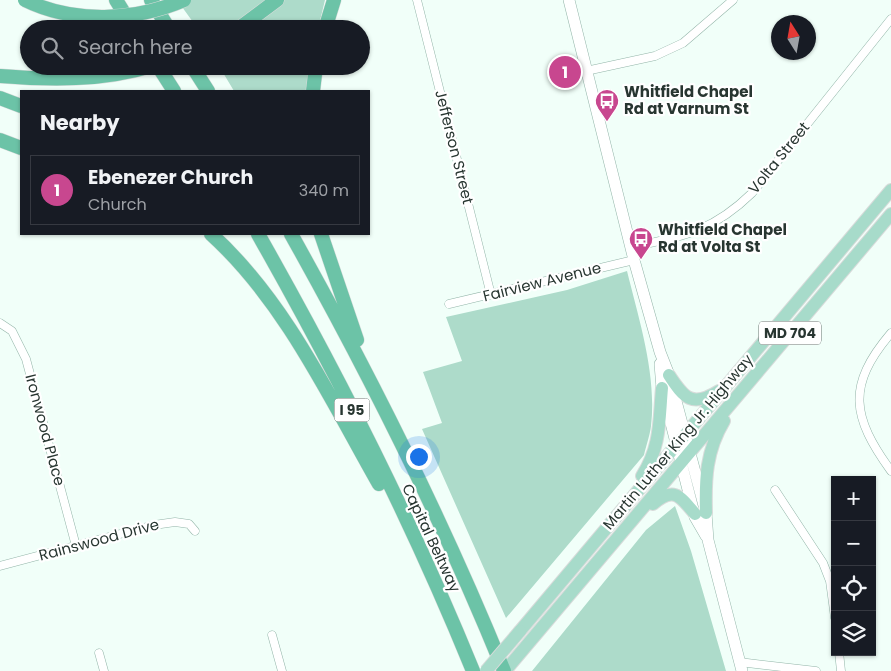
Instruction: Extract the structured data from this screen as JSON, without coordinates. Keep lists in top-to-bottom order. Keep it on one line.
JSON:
{"streets":{"highway":["I 95","Capital Beltway"],"main road":["MD 704","Martin Luther King Jr. Highway"],"street":["Jefferson Street","Volta Street","Fairview Avenue","Ironwood Place","Rainswood Drive"]},"crossings":[["Jefferson Street","Fairview Avenue"],["Ironwood Place","Rainswood Drive"],["Martin Luther King Jr. Highway","Capital Beltway"]],"places":{"bus stop":["Whitfield Chapel Rd at Varnum St","Whitfield Chapel Rd at Volta St"]},"north":"top","page":{"search":"Search here","pins":"1","heading":"Nearby","list":[{"mark":"1","name":"Ebenezer Church","note":"Church","value":"340 m"}],"map_buttons":["+","−"]}}
